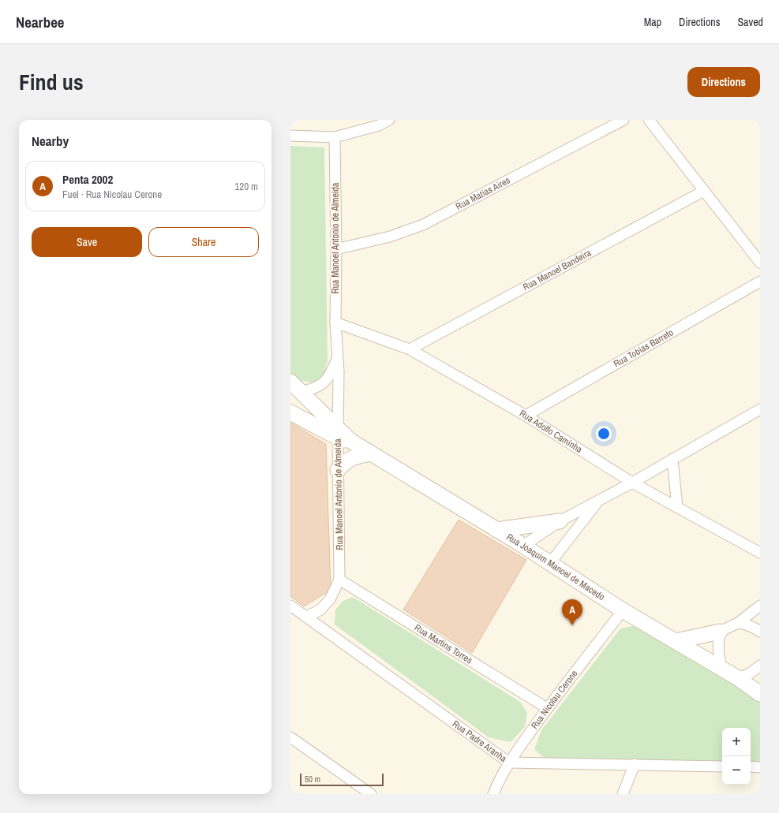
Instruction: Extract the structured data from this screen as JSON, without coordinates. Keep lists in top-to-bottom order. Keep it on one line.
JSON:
{"streets":{"street":["Rua Matias Aires","Rua Manoel Antonio de Almeida","Rua Manoel Bandeira","Rua Tobias Barreto","Rua Adolfo Caminha","Rua Joaquim Manoel de Macedo","Rua Martins Torres","Rua Nicolau Cerone","Rua Padre Aranha"]},"crossings":[["Rua Matias Aires","Rua Manoel Antonio de Almeida"],["Rua Manoel Antonio de Almeida","Rua Adolfo Caminha"],["Rua Manoel Antonio de Almeida","Rua Joaquim Manoel de Macedo"],["Rua Manoel Antonio de Almeida","Rua Martins Torres"],["Rua Manoel Antonio de Almeida","Rua Padre Aranha"],["Rua Manoel Bandeira","Rua Adolfo Caminha"],["Rua Tobias Barreto","Rua Adolfo Caminha"],["Rua Joaquim Manoel de Macedo","Rua Nicolau Cerone"],["Rua Martins Torres","Rua Nicolau Cerone"],["Rua Nicolau Cerone","Rua Padre Aranha"]],"scale_bar":"50 m","page":{"header":"Nearbee","nav":["Map","Directions","Saved"],"title":"Find us","buttons":["Directions",["Save","Share"]],"heading":"Nearby","list":[{"mark":"A","name":"Penta 2002","note":"Fuel · Rua Nicolau Cerone","value":"120 m"}],"pins":"A","map_buttons":["+","−"],"scale":"50 m"}}
